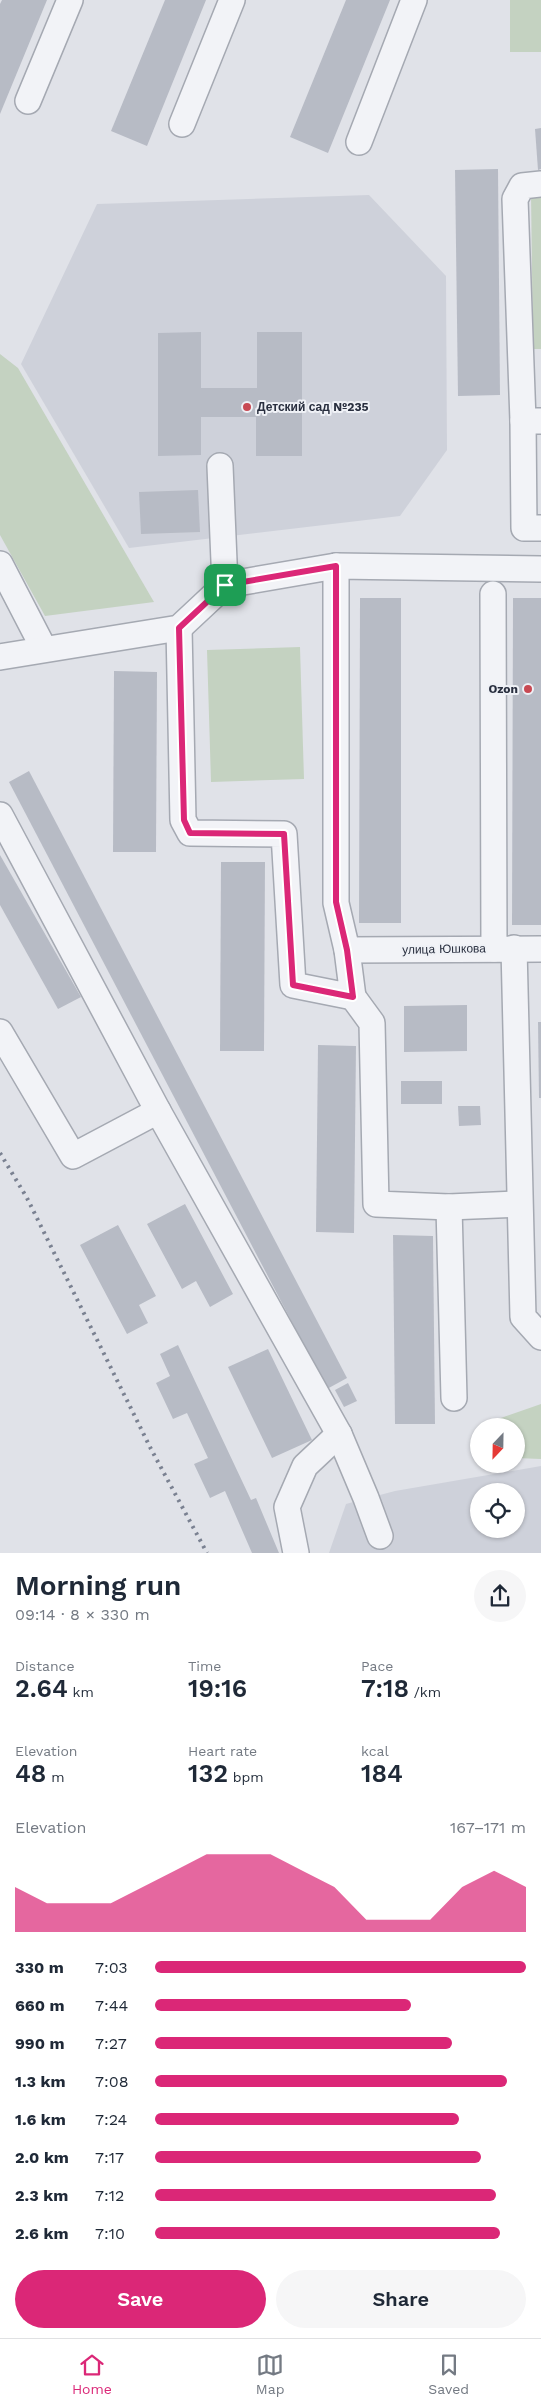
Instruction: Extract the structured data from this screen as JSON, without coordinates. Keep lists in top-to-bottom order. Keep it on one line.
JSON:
{"streets":{"street":["улица Юшкова"]},"places":["Детский сад №235","Ozon"],"north":"bottom","page":{"heading":["Morning run","09:14 · 8 × 330 m"],"stats":[["Distance","2.64 km"],["Time","19:16"],["Pace","7:18 /km"],["Elevation","48 m"],["Heart rate","132 bpm"],["kcal","184"]],"chart":["Elevation","167–171 m"],"list":[{"name":"330 m","note":"7:03"},{"name":"660 m","note":"7:44"},{"name":"990 m","note":"7:27"},{"name":"1.3 km","note":"7:08"},{"name":"1.6 km","note":"7:24"},{"name":"2.0 km","note":"7:17"},{"name":"2.3 km","note":"7:12"},{"name":"2.6 km","note":"7:10"}],"buttons":["Save","Share"],"tabs":["Home","Map","Saved"]}}
